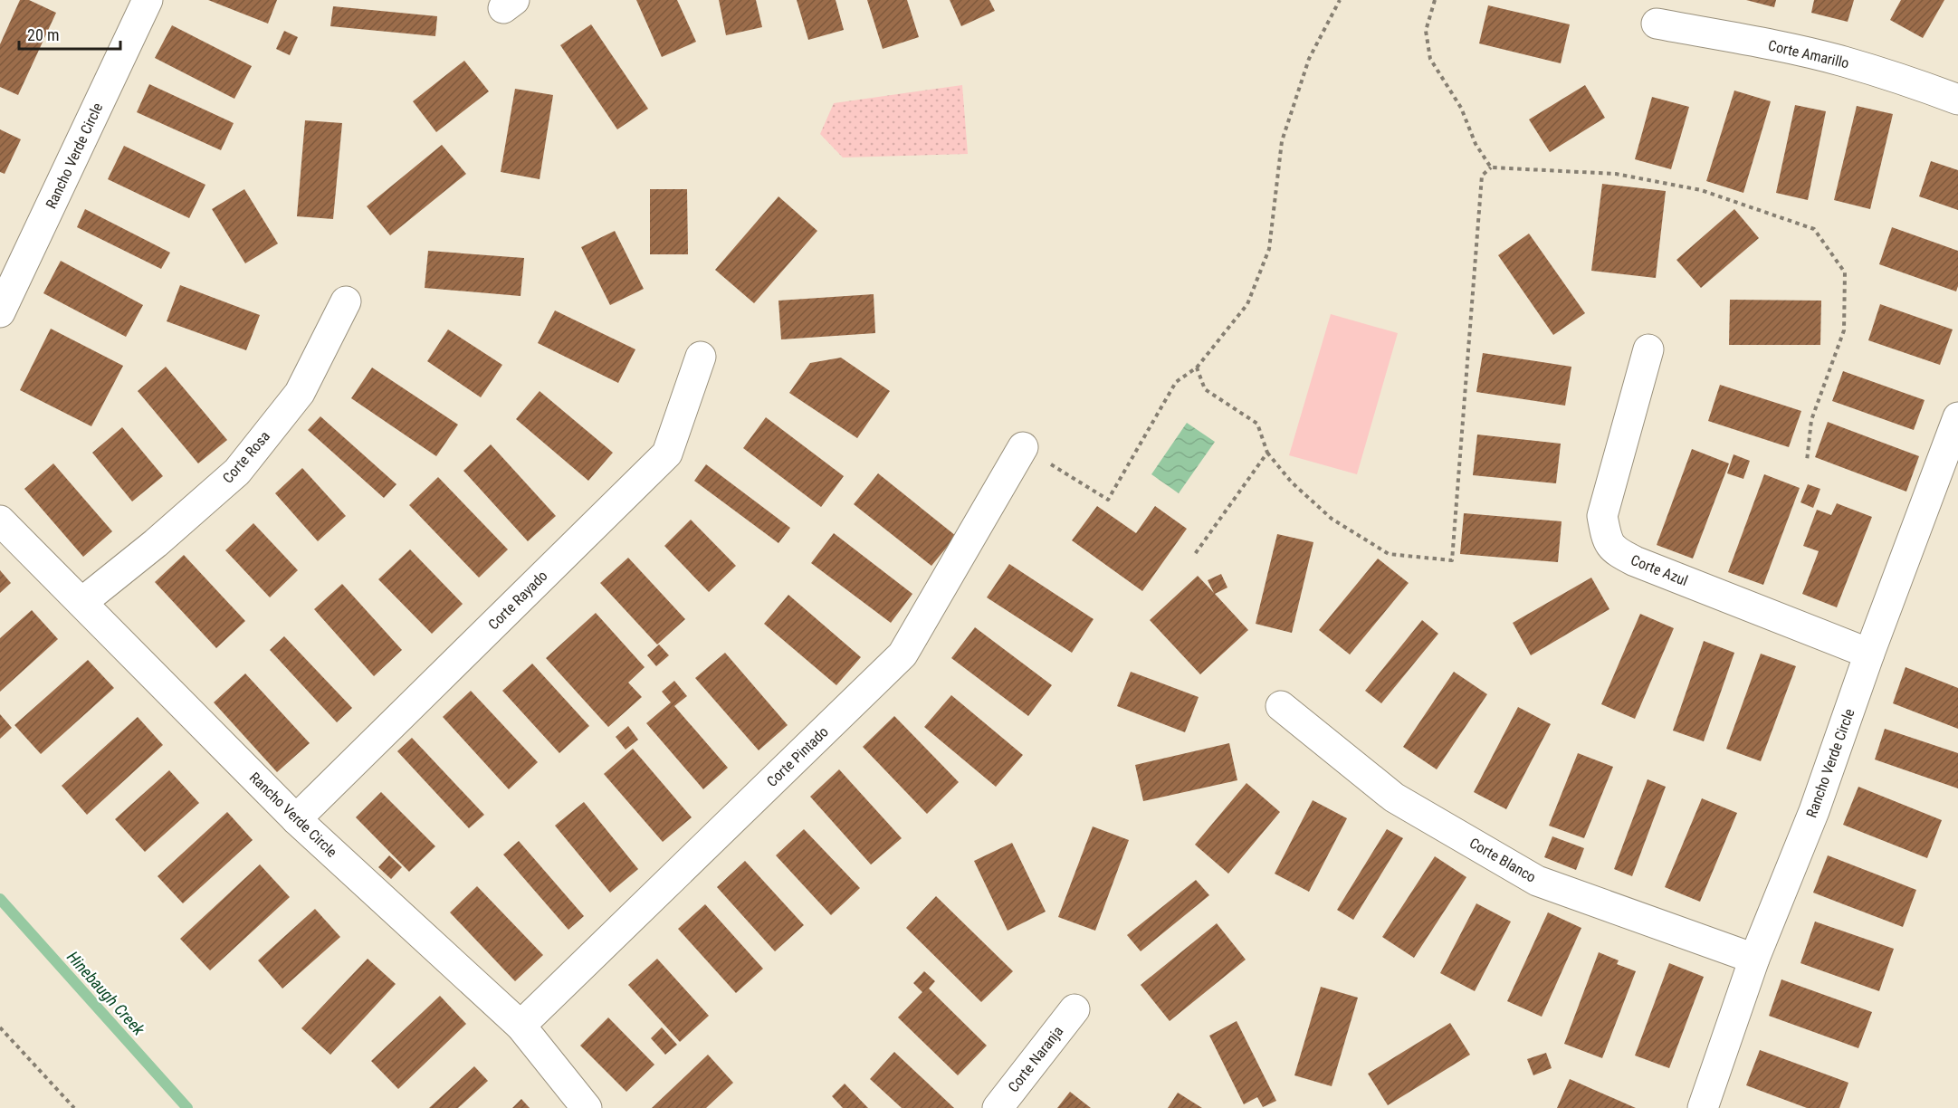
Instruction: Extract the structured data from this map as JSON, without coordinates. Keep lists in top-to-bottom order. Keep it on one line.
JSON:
{"streets":{"street":["Corte Amarillo","Rancho Verde Circle","Corte Rosa","Corte Azul","Corte Rayado","Corte Pintado","Corte Blanco","Corte Naranja"]},"crossings":[["Rancho Verde Circle","Corte Rosa"],["Rancho Verde Circle","Corte Azul"],["Rancho Verde Circle","Corte Rayado"],["Rancho Verde Circle","Corte Pintado"],["Rancho Verde Circle","Corte Blanco"]],"water":["Hinebaugh Creek"],"scale_bar":"20 m"}
